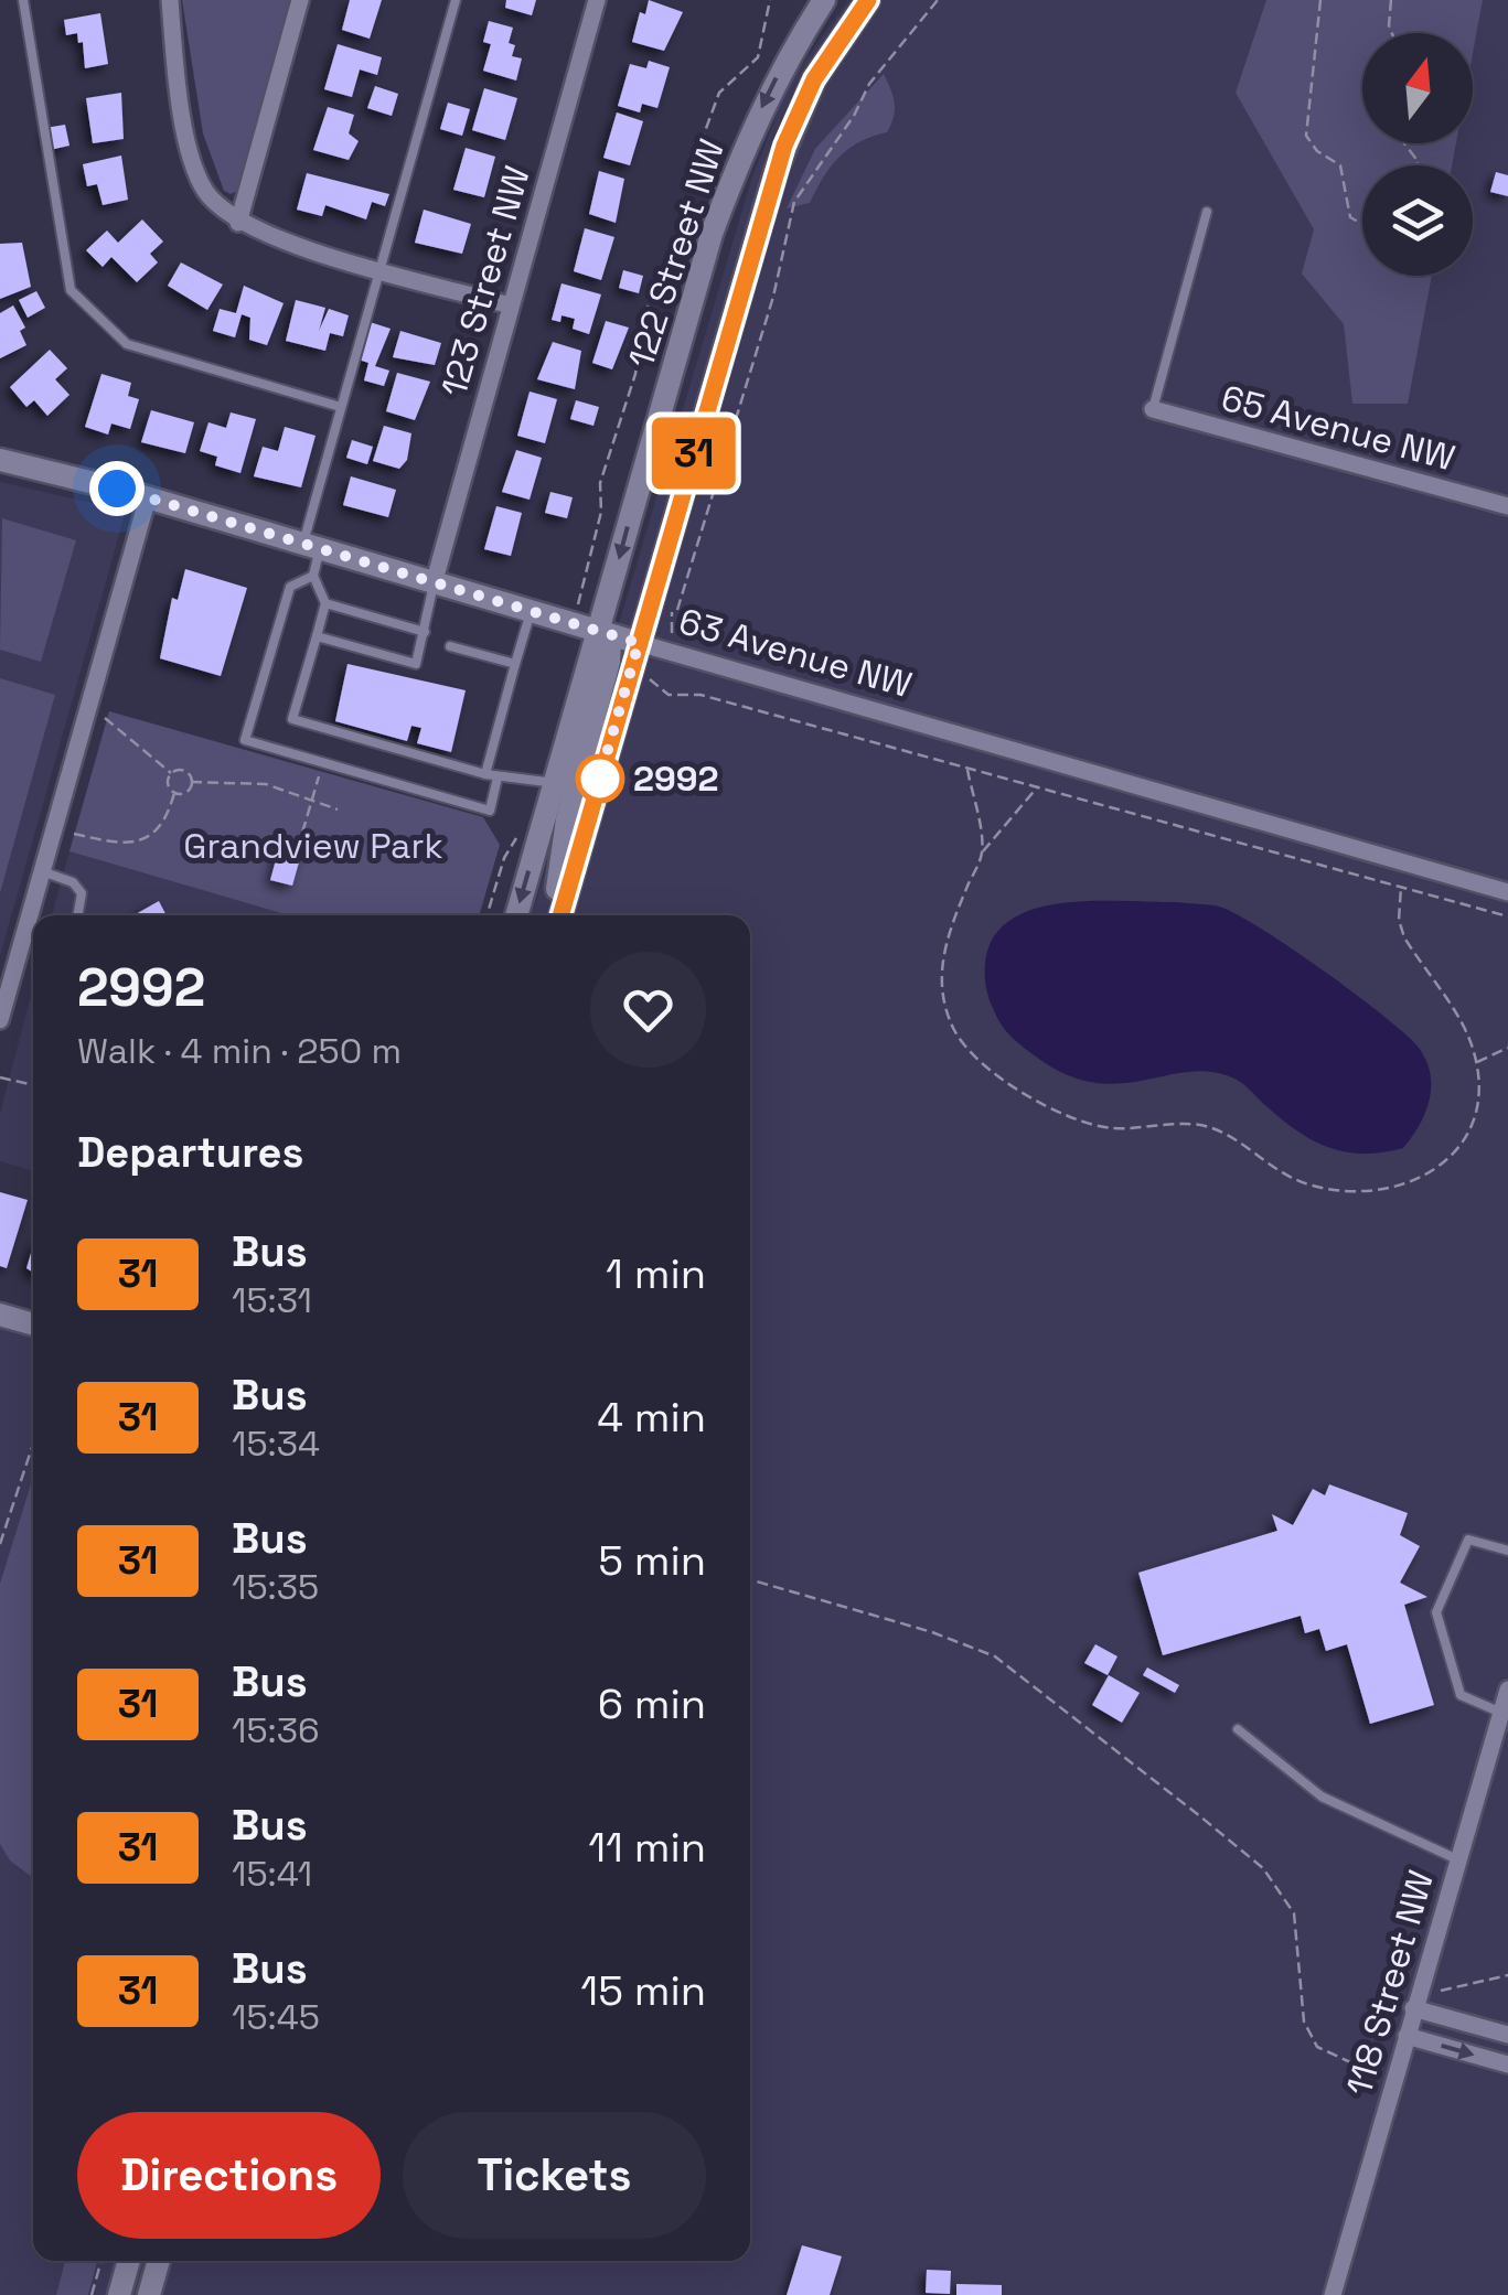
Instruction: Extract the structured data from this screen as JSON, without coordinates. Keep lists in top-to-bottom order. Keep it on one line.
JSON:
{"streets":{"main road":["122 Street NW","63 Avenue NW"],"street":["123 Street NW","65 Avenue NW","118 Street NW"]},"crossings":[["122 Street NW","63 Avenue NW"],["123 Street NW","63 Avenue NW"]],"parks":["Grandview Park"],"places":["2992"],"lines":["bus line 31"],"north":"top","page":{"on_map":"31","heading":[["2992","Walk · 4 min · 250 m"],"Departures"],"list":[{"mark":"31","name":"Bus","note":"15:31","value":"1 min"},{"mark":"31","name":"Bus","note":"15:34","value":"4 min"},{"mark":"31","name":"Bus","note":"15:35","value":"5 min"},{"mark":"31","name":"Bus","note":"15:36","value":"6 min"},{"mark":"31","name":"Bus","note":"15:41","value":"11 min"},{"mark":"31","name":"Bus","note":"15:45","value":"15 min"}],"buttons":["Directions","Tickets"]}}
